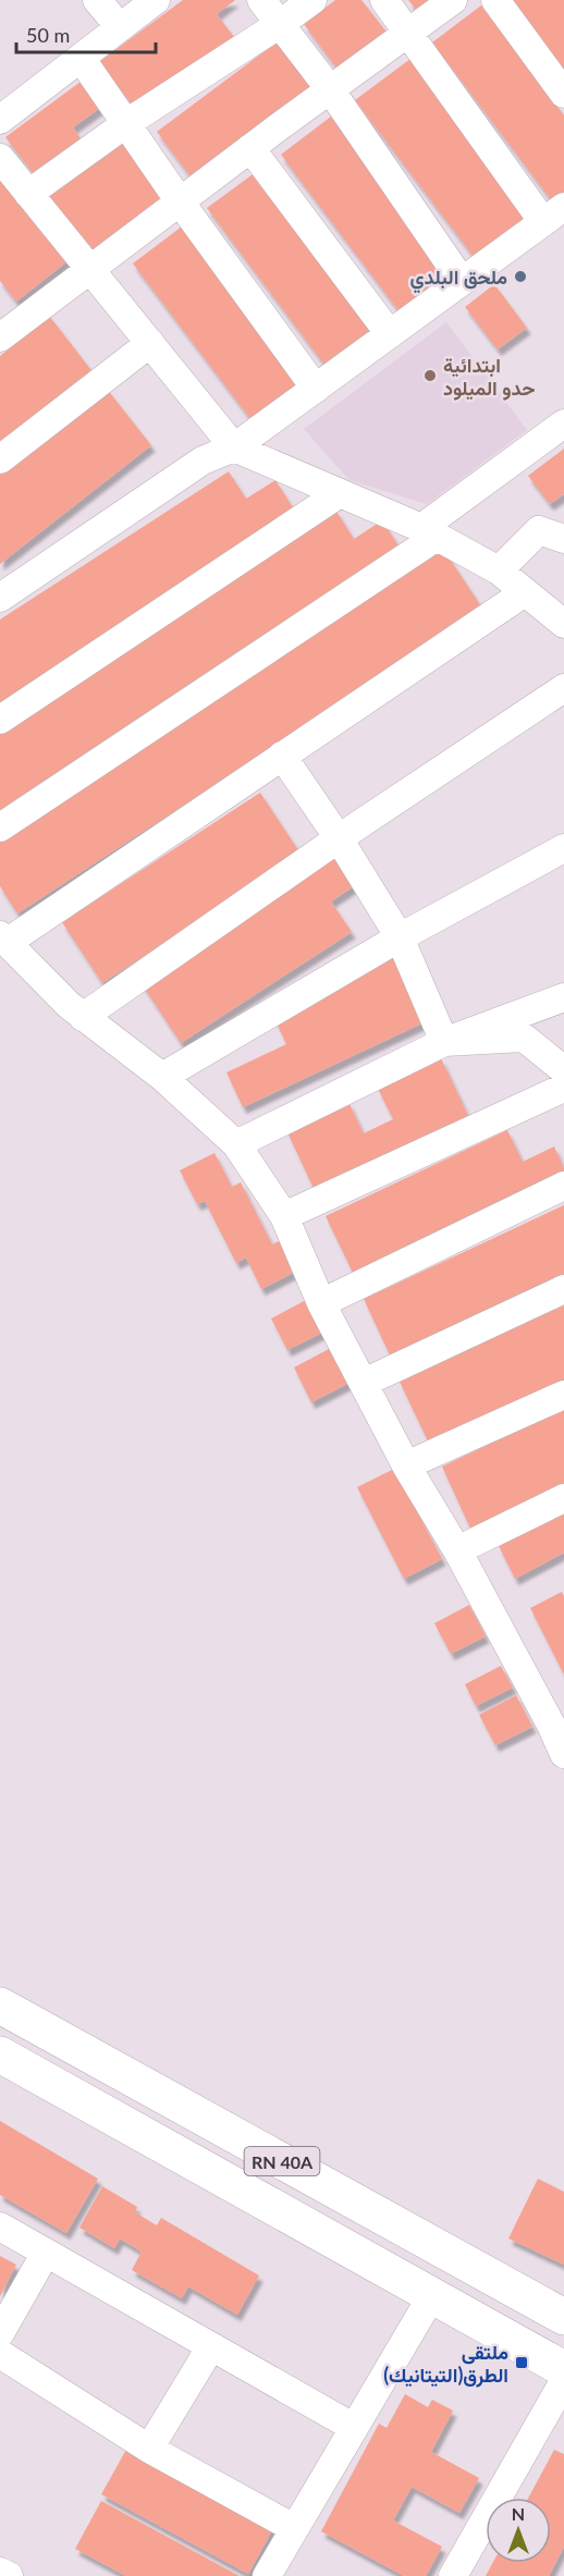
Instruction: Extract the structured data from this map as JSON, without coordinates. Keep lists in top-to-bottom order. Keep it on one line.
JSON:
{"streets":{"main road":["RN 40A"]},"places":{"other":["ملحق البلدي","ابتدائية حدو الميلود"],"transit":["ملتقى الطرق(التيتانيك)"]},"scale_bar":"50 m","north":"top"}
